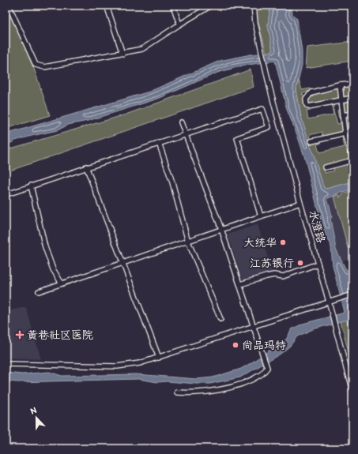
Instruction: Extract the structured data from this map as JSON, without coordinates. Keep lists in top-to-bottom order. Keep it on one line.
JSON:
{"streets":{"street":["水澄路"]},"places":{"other":["大统华","江苏银行","尚品玛特"],"health":["黄巷社区医院"]},"north":"top"}
